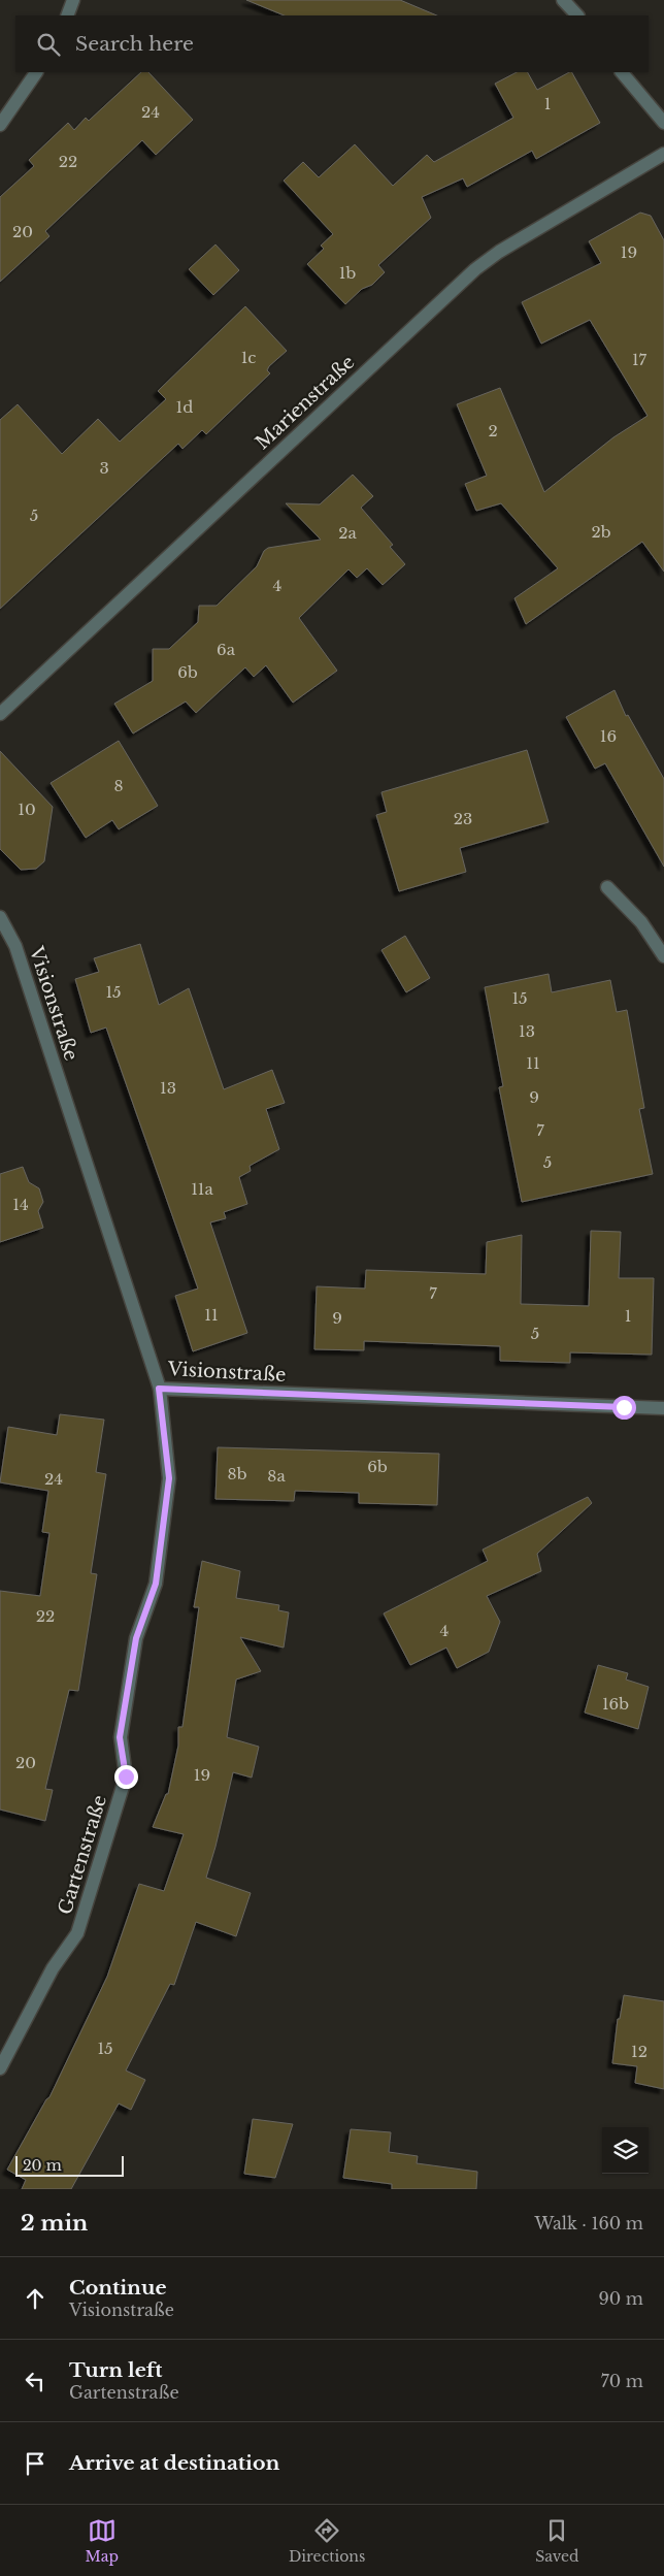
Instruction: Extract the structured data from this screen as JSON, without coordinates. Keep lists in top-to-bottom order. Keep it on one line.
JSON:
{"streets":{"street":["Marienstraße","Visionstraße","Gartenstraße"]},"crossings":[["Visionstraße","Gartenstraße"]],"house_numbers":["1","24","22","20","19","1b","1c","17","1d","2","3","5","2b","2a","4","6a","6b","16","8","10","23","15","15","13","11","13","9","7","5","11a","14","7","11","1","9","5","6b","8b","8a","24","22","4","16b","20","19","15","12"],"scale_bar":"20 m","page":{"search":"Search here","scale":"20 m","heading":["2 min","Walk · 160 m"],"list":[["Continue","Visionstraße","90 m"],["Turn left","Gartenstraße","70 m"],"Arrive at destination"],"nav":["Map","Directions","Saved"]}}
